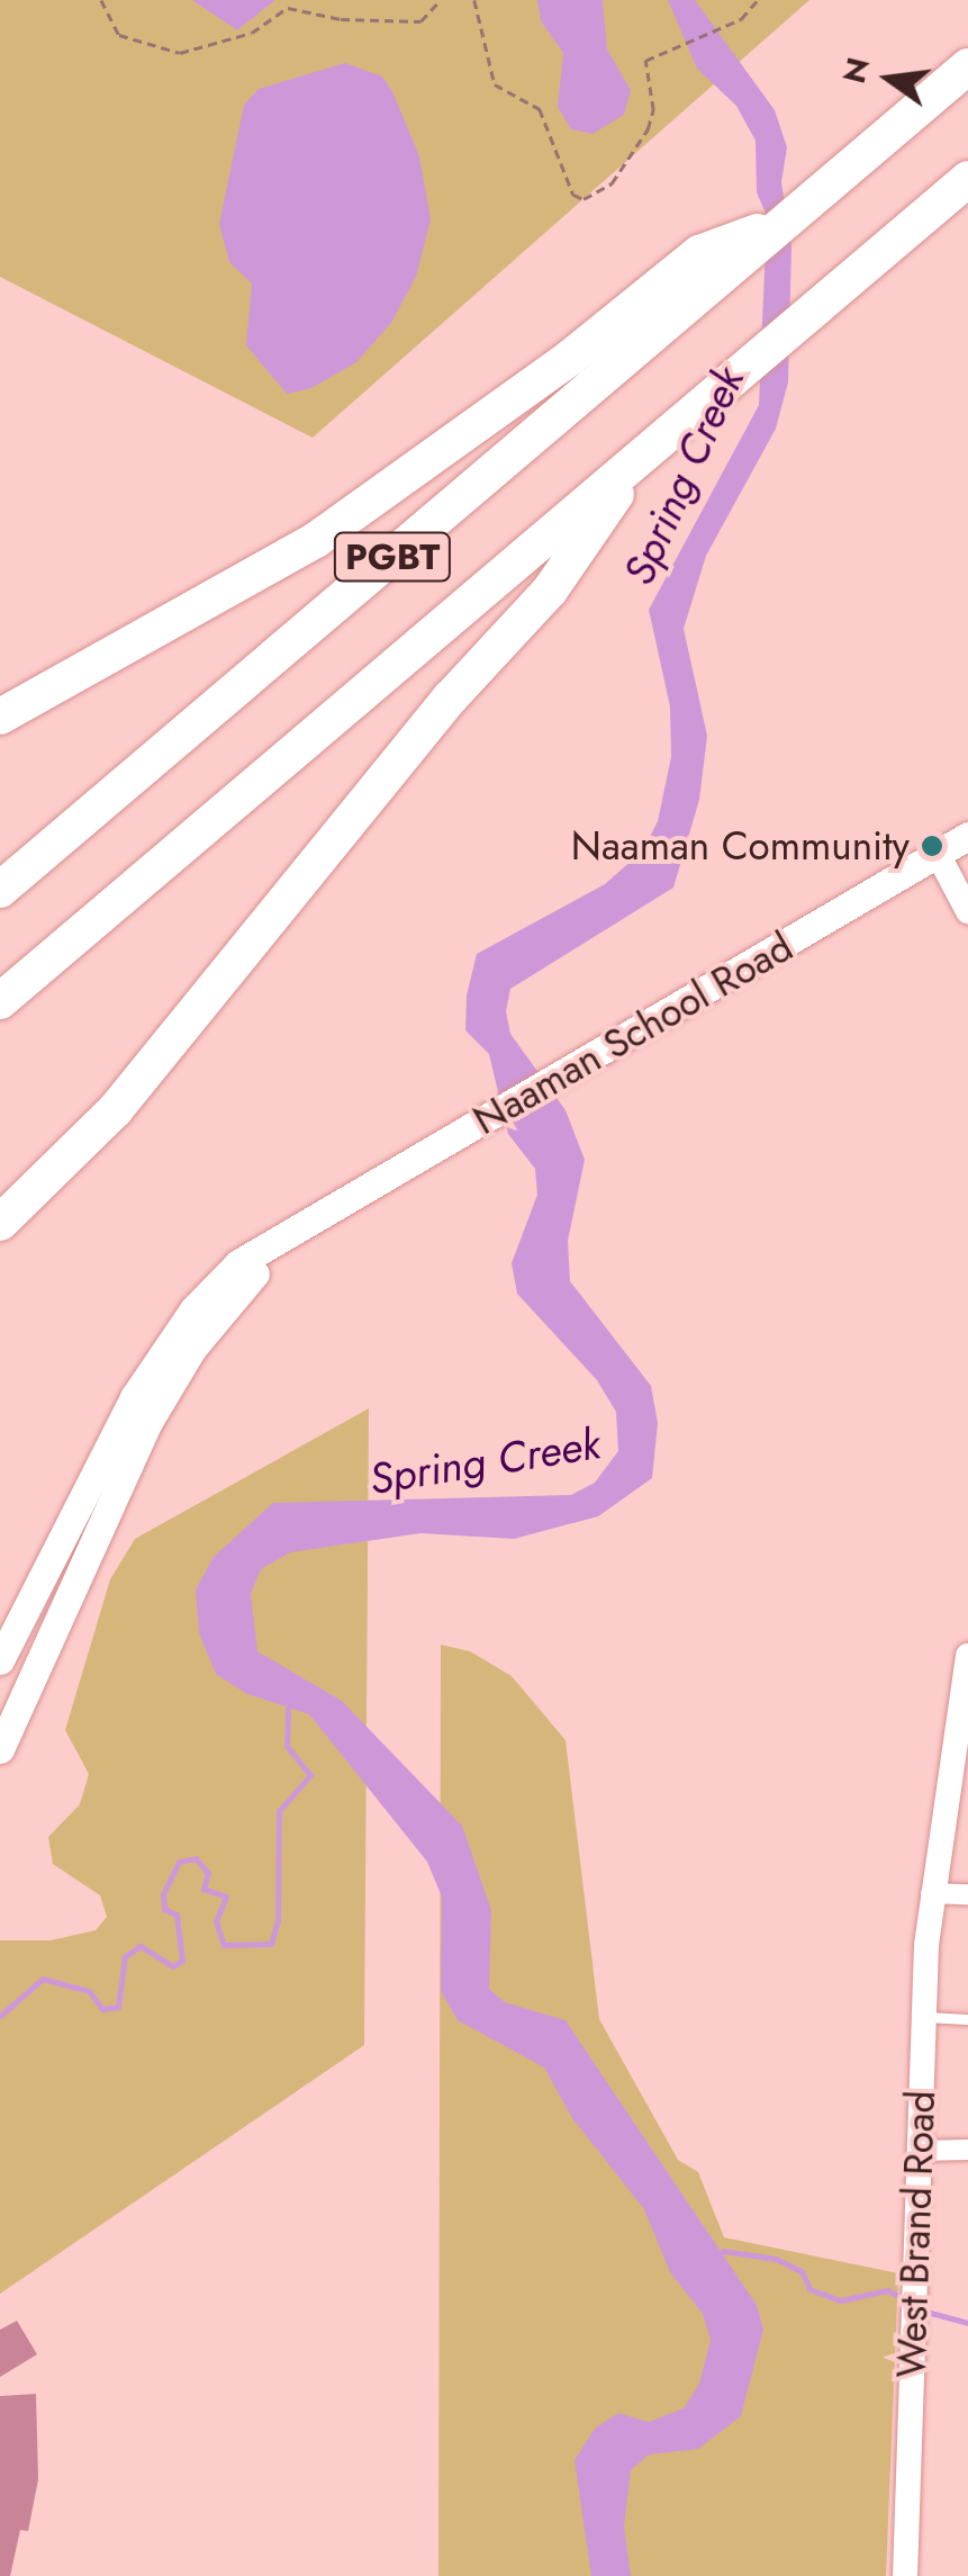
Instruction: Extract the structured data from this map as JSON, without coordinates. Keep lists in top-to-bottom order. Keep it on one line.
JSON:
{"streets":{"highway":["PGBT"],"main road":["Naaman School Road"],"street":["West Brand Road"]},"water":["Spring Creek"],"places":["Naaman Community"],"north":"left"}
